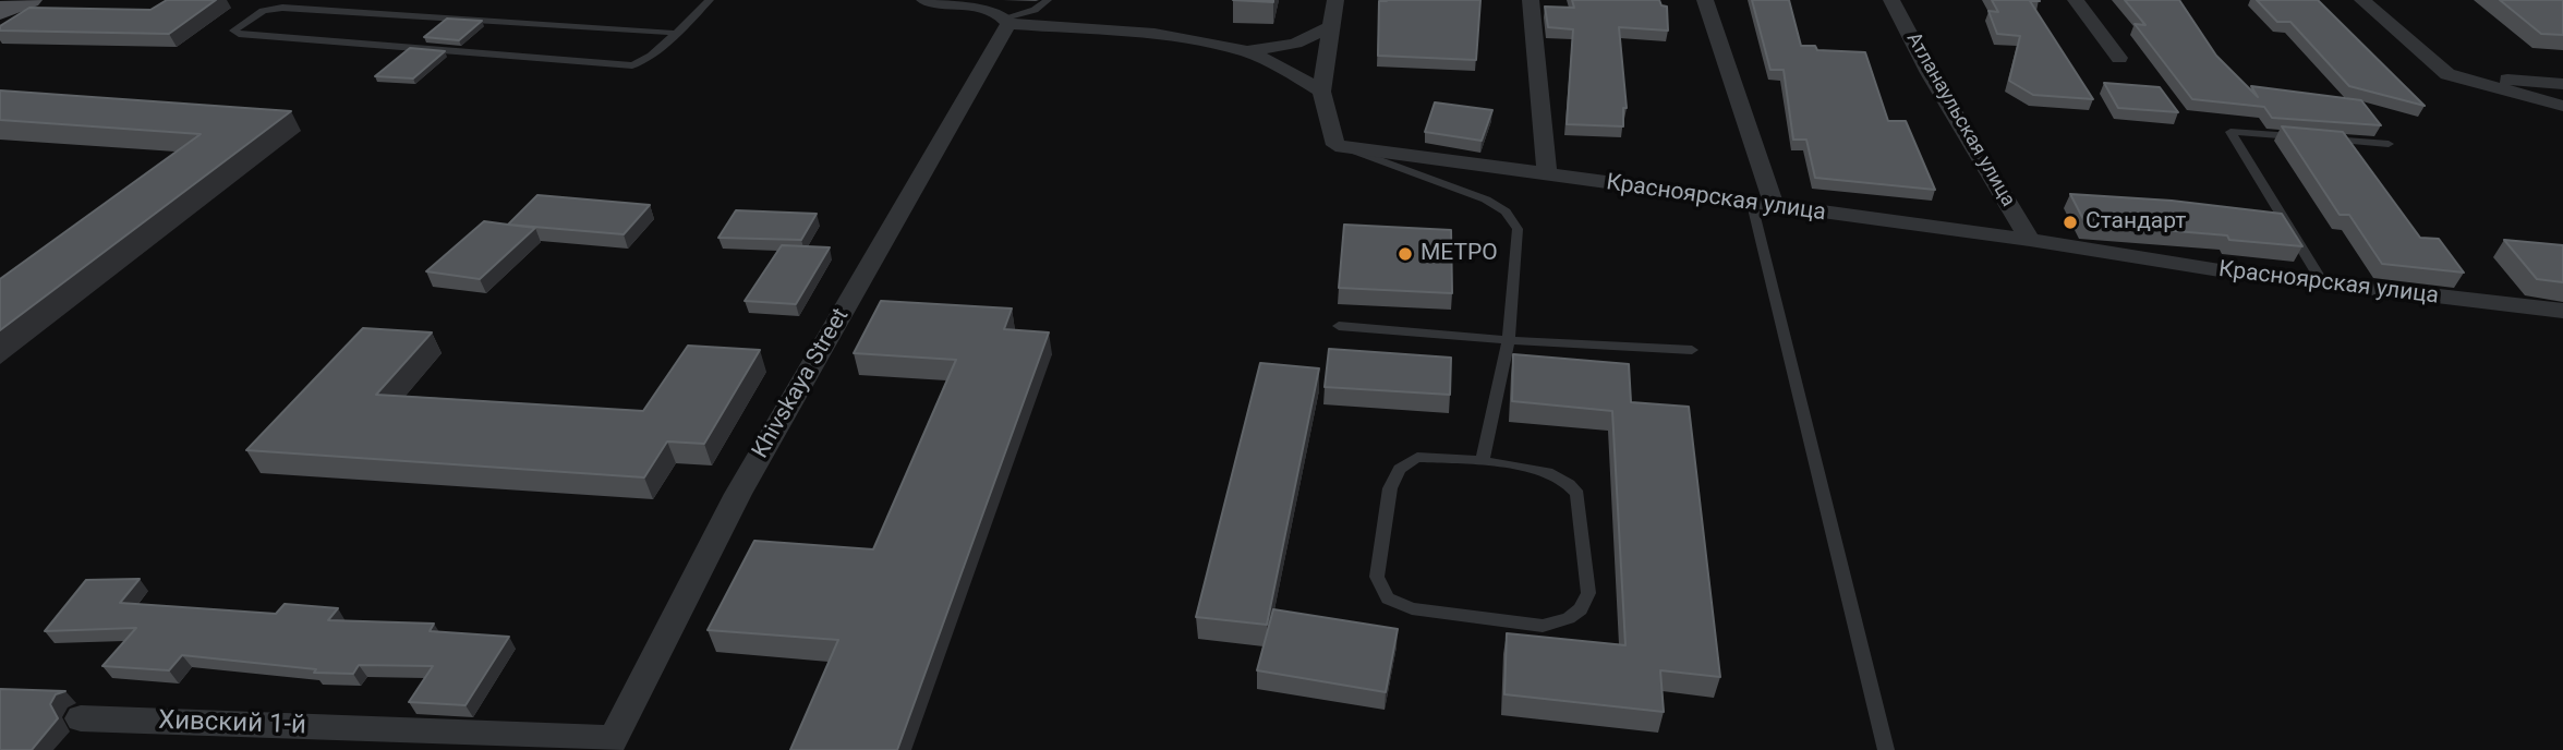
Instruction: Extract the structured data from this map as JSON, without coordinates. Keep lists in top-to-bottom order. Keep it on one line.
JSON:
{"streets":{"street":["Атланаульская улица","Красноярская улица","Khivskaya Street","Хивский 1-й"]},"crossings":[["Атланаульская улица","Красноярская улица"],["Khivskaya Street","Хивский 1-й"]],"places":["Стандарт","МЕТРО"]}
